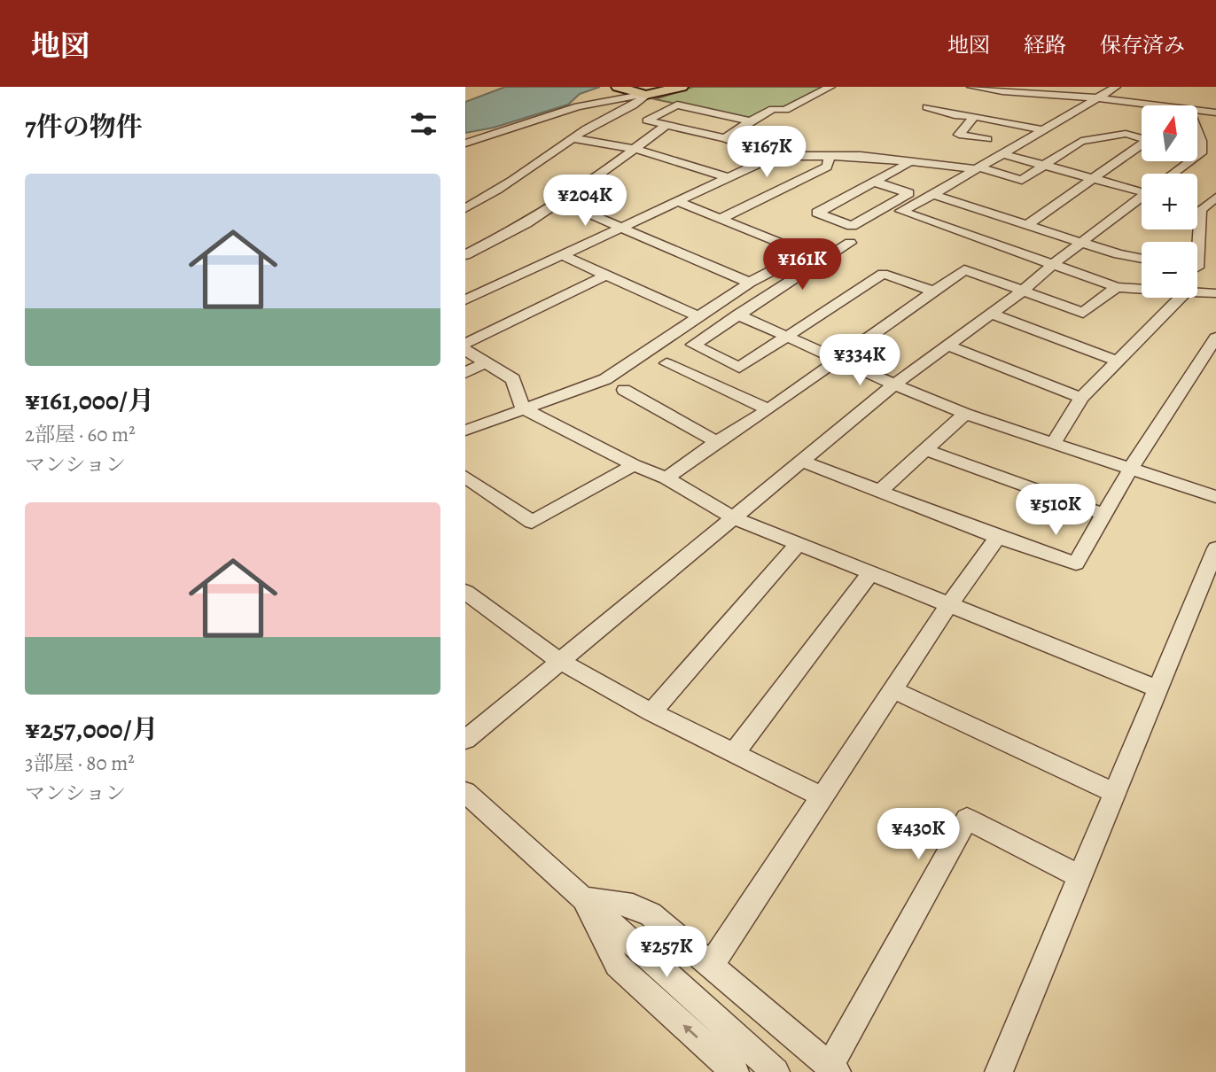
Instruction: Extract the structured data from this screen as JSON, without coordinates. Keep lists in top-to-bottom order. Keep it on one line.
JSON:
{"north":"top","page":{"header":"地図","nav":["地図","経路","保存済み"],"heading":"7件の物件","map_buttons":["+","−"],"price":["¥167K","¥204K","¥161K","¥334K","¥510K","¥430K","¥257K"],"list":[{"name":"¥161,000/月","note":"2部屋 · 60 m² · マンション"},{"name":"¥257,000/月","note":"3部屋 · 80 m² · マンション"}]}}
